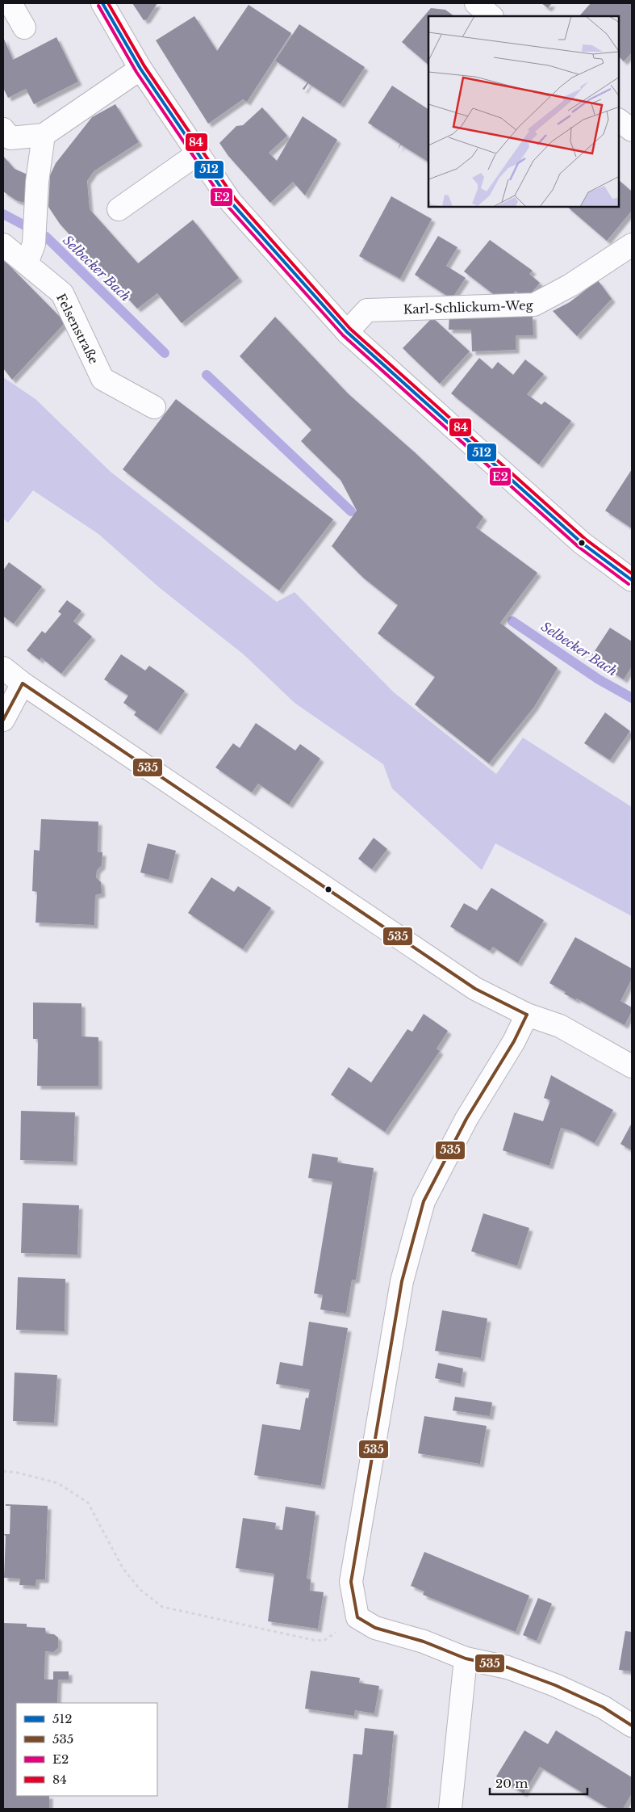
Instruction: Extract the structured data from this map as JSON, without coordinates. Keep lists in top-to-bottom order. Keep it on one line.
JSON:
{"streets":{"street":["Karl-Schlickum-Weg","Felsenstraße"]},"water":["Selbecker Bach"],"lines":["transit line 512","transit line 84","transit line E2","transit line 535"],"legend":["512","535","E2","84"],"scale_bar":"20 m"}
